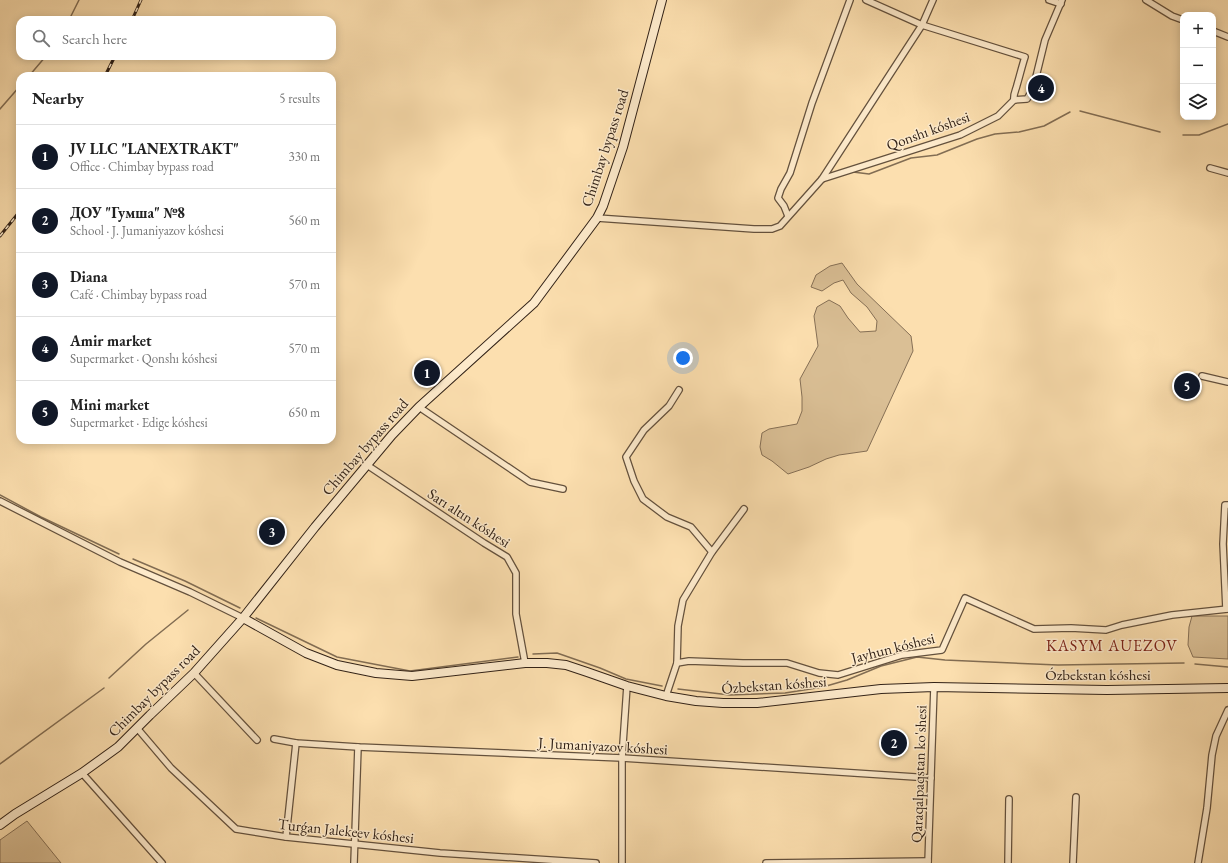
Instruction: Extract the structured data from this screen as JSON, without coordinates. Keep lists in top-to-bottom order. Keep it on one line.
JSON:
{"streets":{"main road":["Chimbay bypass road","Ózbekstan kóshesi"],"street":["Qonshı kóshesi","Sarı altın kóshesi","Jayhun kóshesi","J. Jumaniyazov kóshesi","Qaraqalpaqstan ko'shesi","Turǵan Jalekeev kóshesi"]},"crossings":[["Qonshı kóshesi","Chimbay bypass road"],["Chimbay bypass road","Sarı altın kóshesi"],["Chimbay bypass road","Ózbekstan kóshesi"],["Chimbay bypass road","Turǵan Jalekeev kóshesi"],["Sarı altın kóshesi","Ózbekstan kóshesi"],["Ózbekstan kóshesi","Qaraqalpaqstan ko'shesi"],["J. Jumaniyazov kóshesi","Qaraqalpaqstan ko'shesi"]],"districts":["KASYM AUEZOV"],"page":{"map_buttons":["+","−"],"search":"Search here","heading":["Nearby","5 results"],"pins":["4","1","5","3","2"],"list":[{"mark":"1","name":"JV LLC \"LANEXTRAKT\"","note":"Office · Chimbay bypass road","value":"330 m"},{"mark":"2","name":"ДОУ \"Гумша\" №8","note":"School · J. Jumaniyazov kóshesi","value":"560 m"},{"mark":"3","name":"Diana","note":"Café · Chimbay bypass road","value":"570 m"},{"mark":"4","name":"Amir market","note":"Supermarket · Qonshı kóshesi","value":"570 m"},{"mark":"5","name":"Mini market","note":"Supermarket · Edige kóshesi","value":"650 m"}]}}
